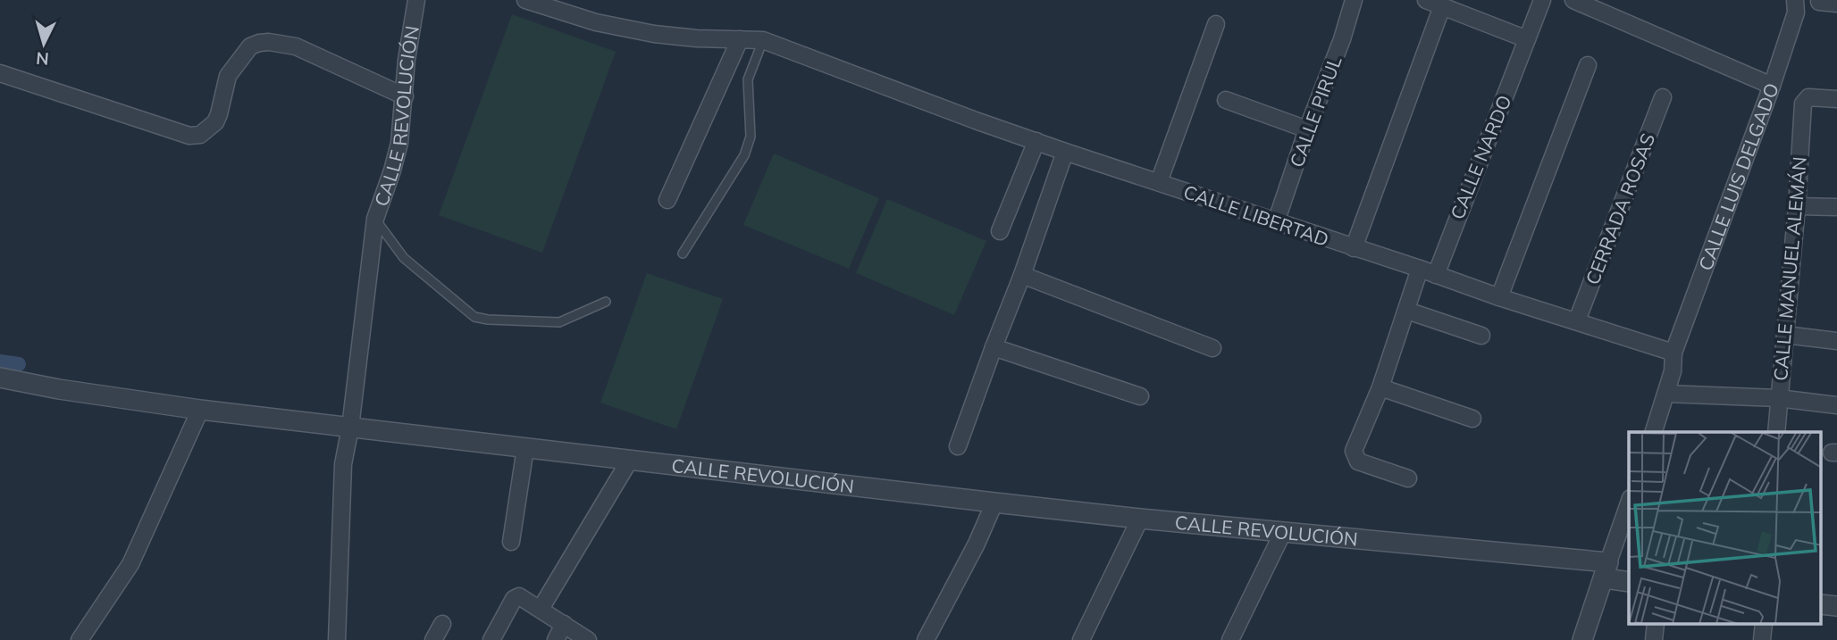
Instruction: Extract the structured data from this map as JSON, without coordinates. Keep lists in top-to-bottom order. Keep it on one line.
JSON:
{"streets":{"street":["CALLE PIRUL","CALLE REVOLUCIÓN","CALLE NARDO","CALLE LUIS DELGADO","CERRADA ROSAS","CALLE LIBERTAD","CALLE MANUEL ALEMÁN"]},"crossings":[["CALLE PIRUL","CALLE LIBERTAD"],["CALLE NARDO","CALLE LIBERTAD"],["CALLE LUIS DELGADO","CALLE LIBERTAD"],["CERRADA ROSAS","CALLE LIBERTAD"]],"north":"bottom"}
